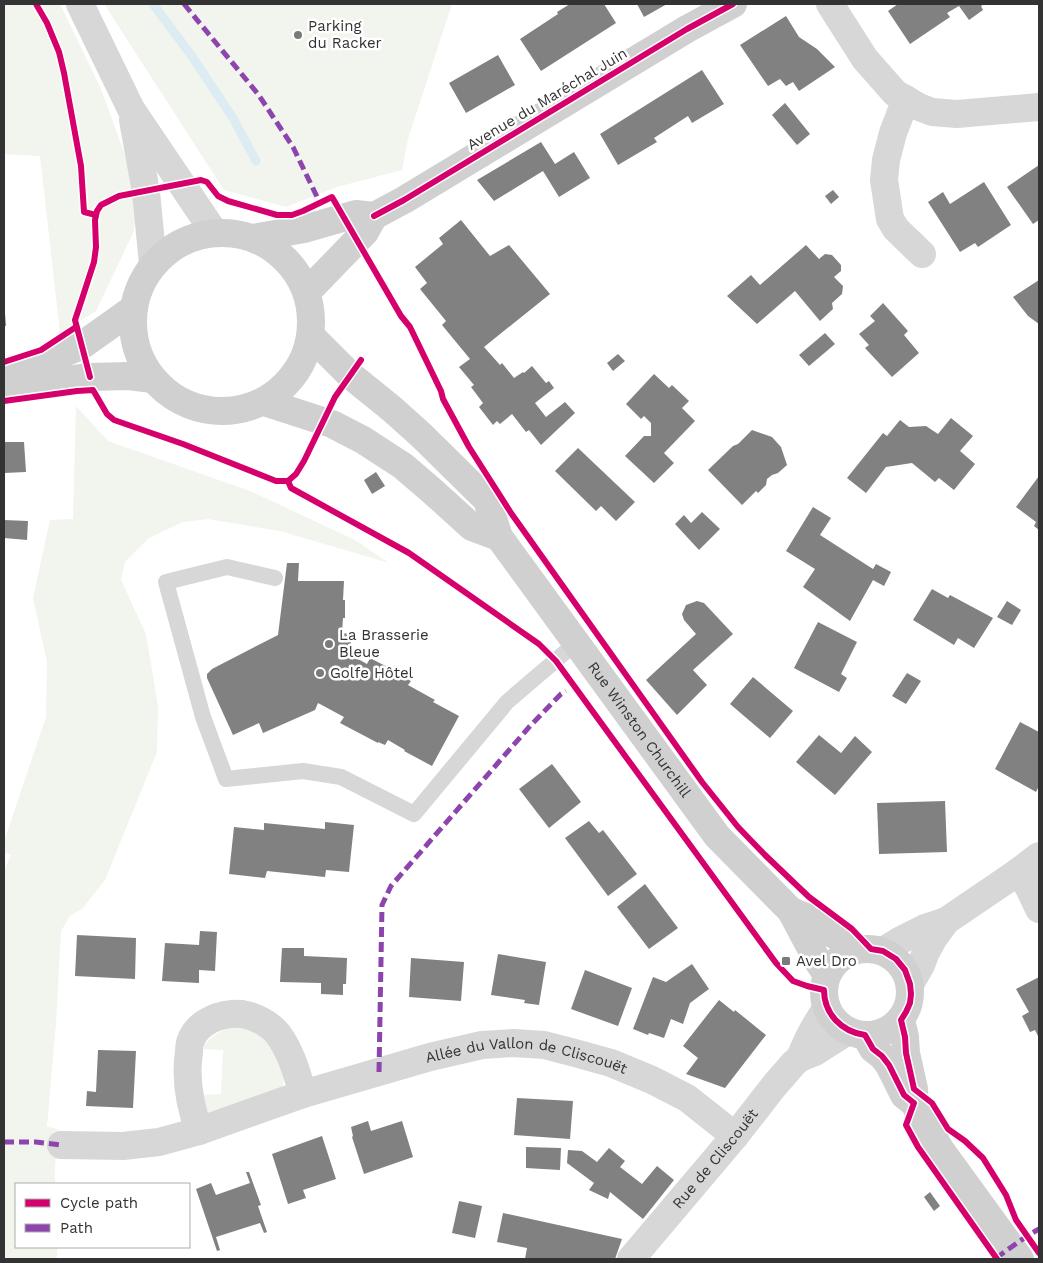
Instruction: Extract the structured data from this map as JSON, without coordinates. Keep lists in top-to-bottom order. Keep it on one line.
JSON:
{"streets":{"main road":["Avenue du Maréchal Juin","Rue Winston Churchill"],"street":["Allée du Vallon de Cliscouët","Rue de Cliscouët"]},"crossings":[["Rue Winston Churchill","Rue de Cliscouët"],["Allée du Vallon de Cliscouët","Rue de Cliscouët"]],"places":{"other":["Parking du Racker","La Brasserie Bleue","Golfe Hôtel"],"transit":["Avel Dro"]},"legend":["Cycle path","Path"]}
